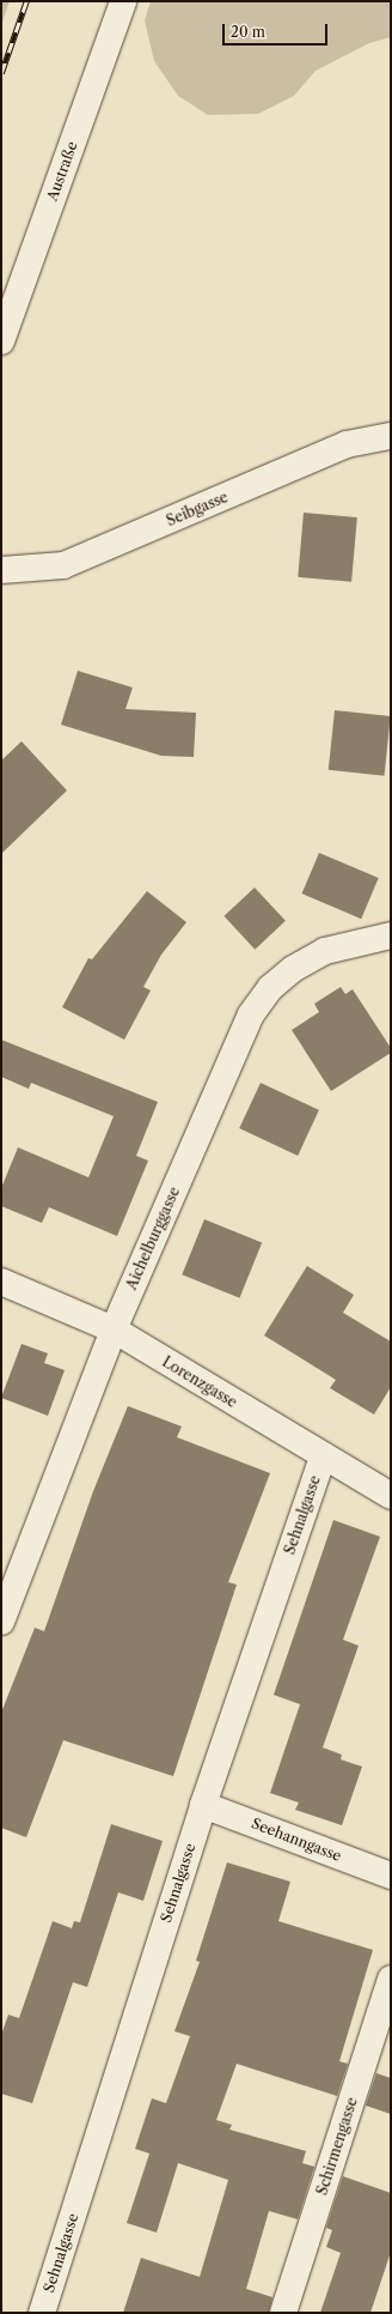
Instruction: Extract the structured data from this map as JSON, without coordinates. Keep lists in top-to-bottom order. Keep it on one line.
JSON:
{"streets":{"street":["Austraße","Seibgasse","Aichelburggasse","Lorenzgasse","Sehnalgasse","Seehanngasse","Schirmengasse"]},"crossings":[["Aichelburggasse","Lorenzgasse"],["Lorenzgasse","Sehnalgasse"],["Sehnalgasse","Seehanngasse"]],"scale_bar":"20 m"}
